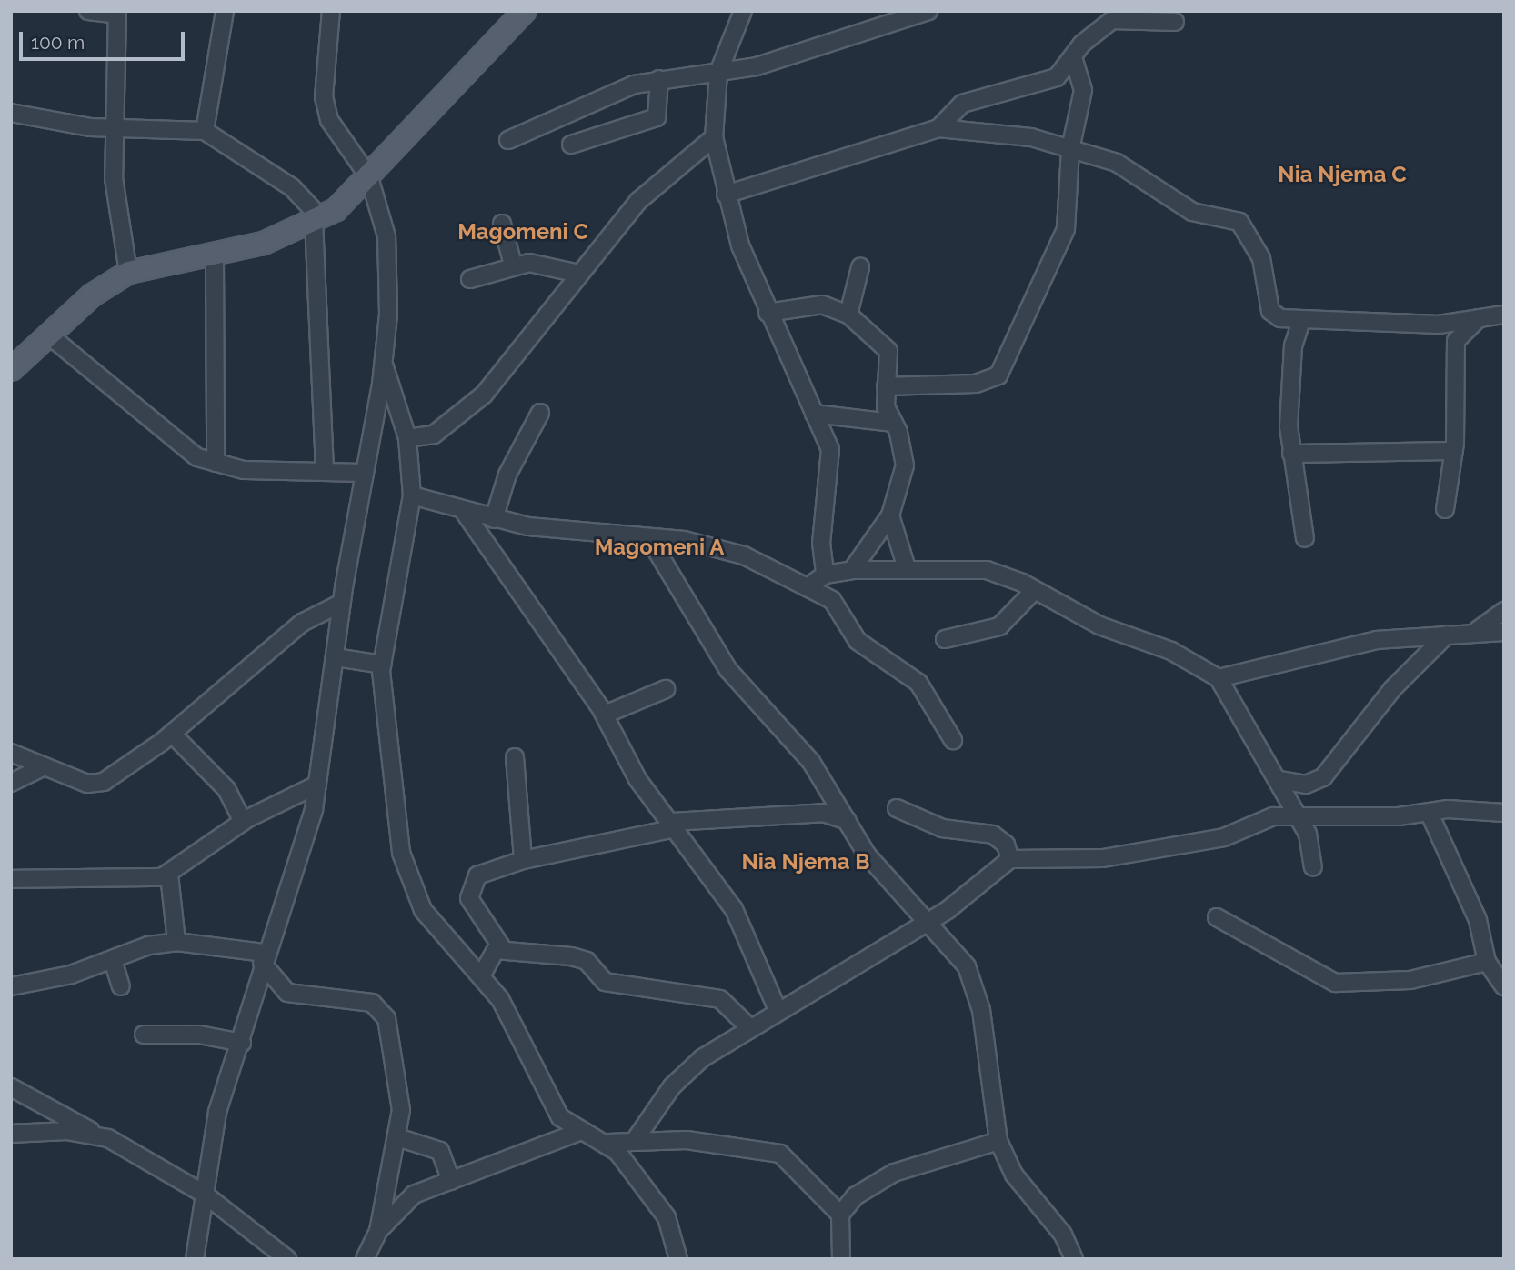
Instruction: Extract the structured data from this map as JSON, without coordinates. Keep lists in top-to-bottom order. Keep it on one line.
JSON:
{"districts":["Nia Njema C","Magomeni C","Magomeni A","Nia Njema B"],"scale_bar":"100 m"}
